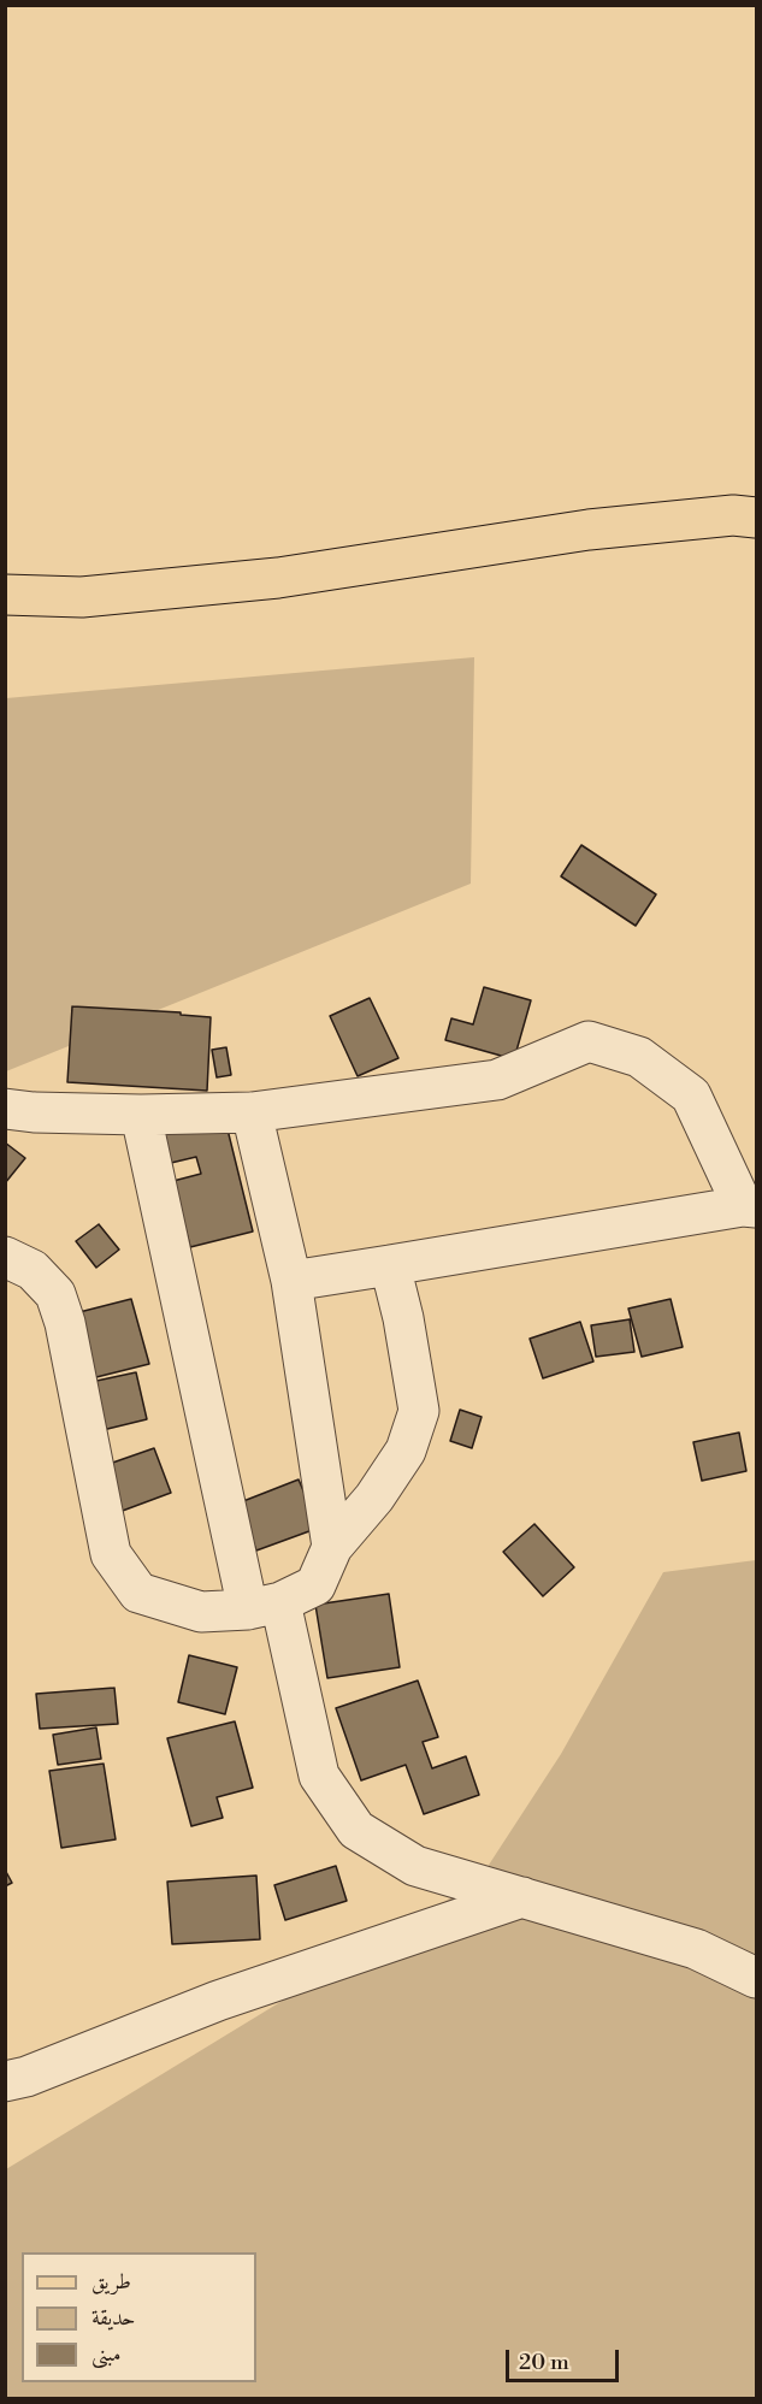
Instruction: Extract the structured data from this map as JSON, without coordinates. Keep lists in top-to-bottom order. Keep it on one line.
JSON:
{"legend":["طريق","حديقة","مبنى"],"scale_bar":"20 m"}
